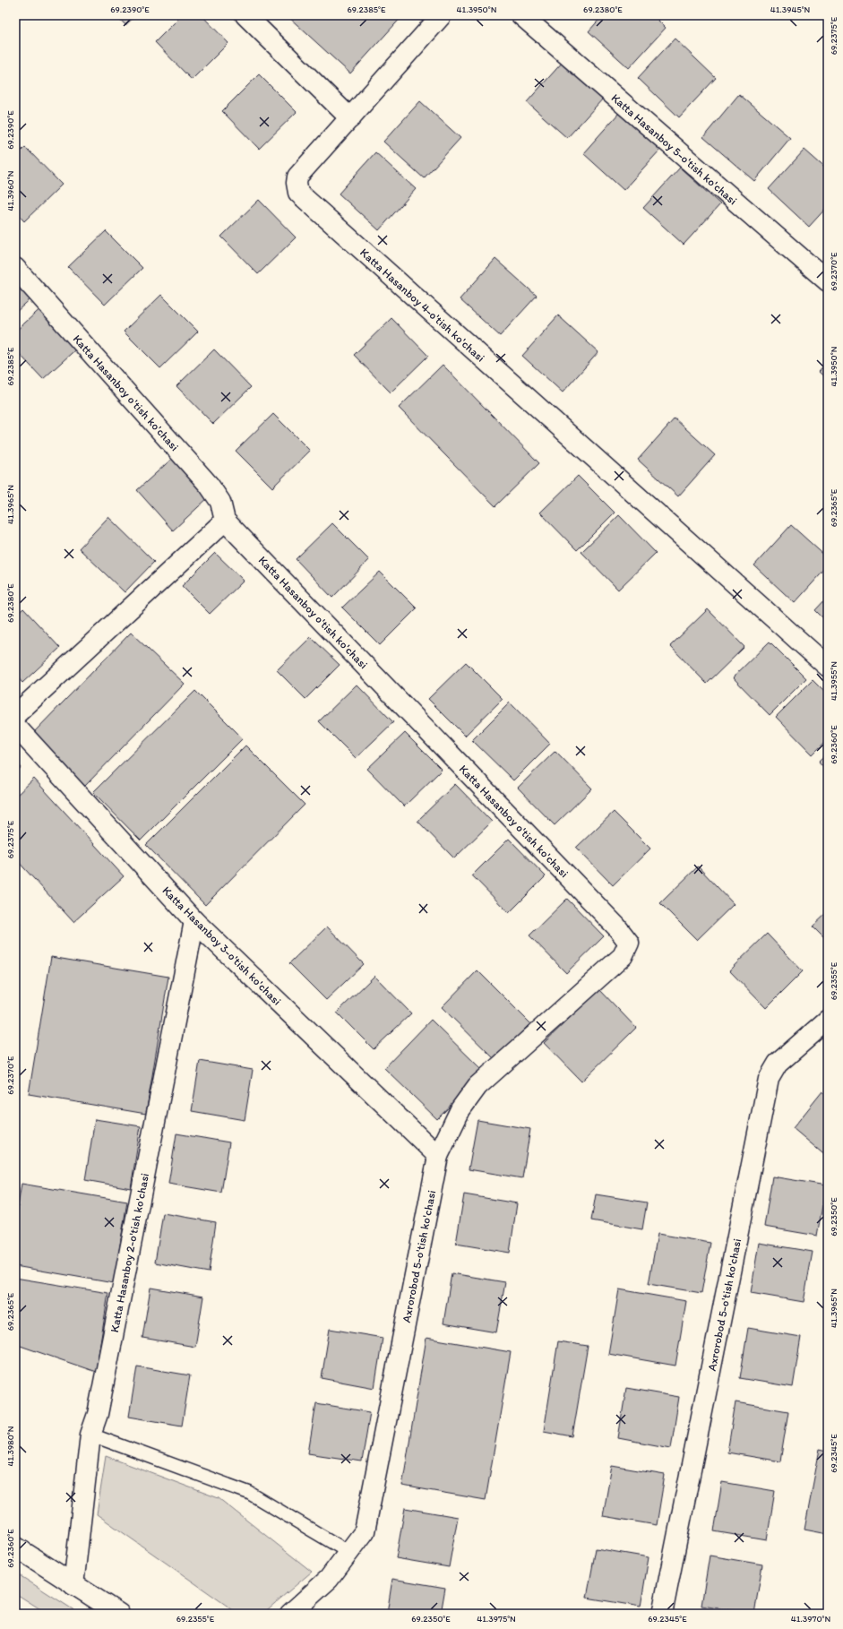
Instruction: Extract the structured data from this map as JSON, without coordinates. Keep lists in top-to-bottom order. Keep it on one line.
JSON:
{"streets":{"main road":["Katta Hasanboy 5-o'tish ko'chasi","Katta Hasanboy 4-o'tish ko'chasi","Katta Hasanboy o'tish ko'chasi","Katta Hasanboy 3-o'tish ko'chasi","Katta Hasanboy 2-o'tish ko'chasi","Axrorobod 5-o'tish ko'chasi"]},"crossings":[["Katta Hasanboy o'tish ko'chasi","Axrorobod 5-o'tish ko'chasi"],["Katta Hasanboy 3-o'tish ko'chasi","Katta Hasanboy 2-o'tish ko'chasi"],["Katta Hasanboy 3-o'tish ko'chasi","Axrorobod 5-o'tish ko'chasi"]],"coordinates":["69.2390°E","69.2385°E","41.3950°N","69.2380°E","41.3945°N","69.2375°E","41.3960°N","69.2370°E","41.3965°N","69.2365°E","41.3955°N","69.2360°E","69.2355°E","69.2350°E","41.3980°N","69.2345°E","41.3975°N","41.3970°N"]}
